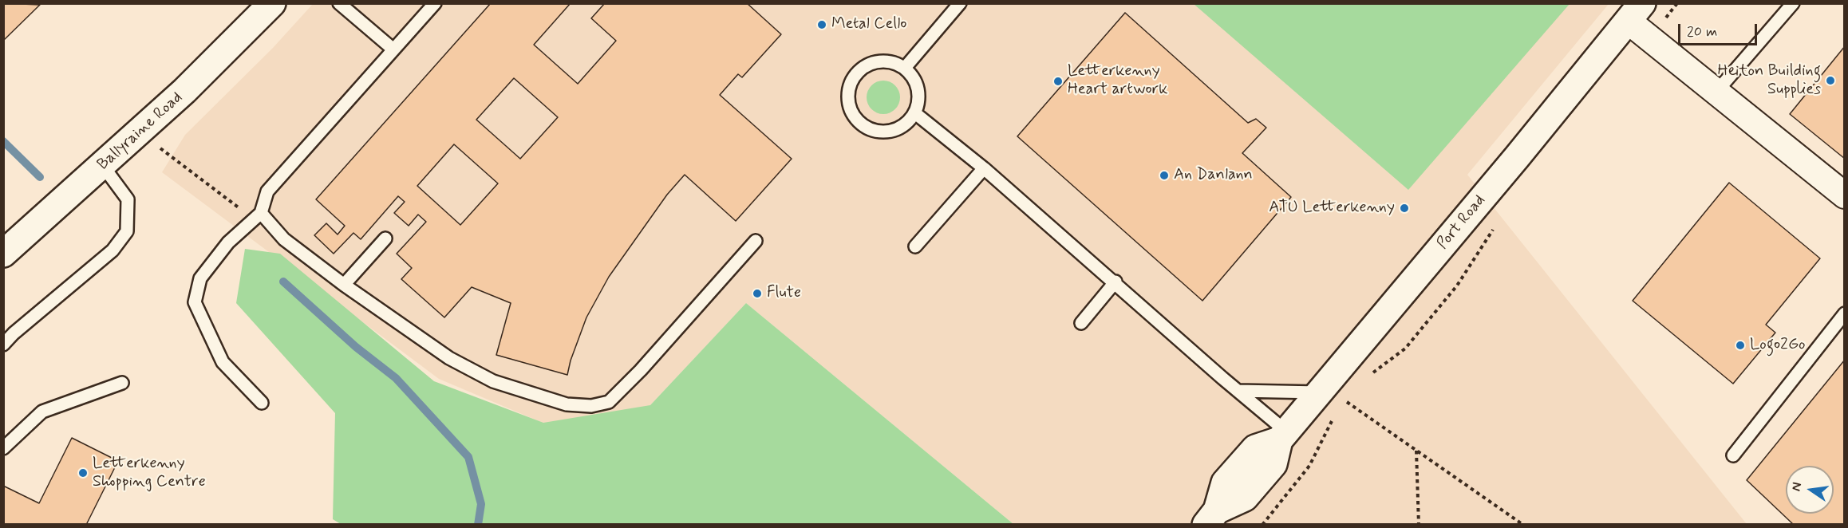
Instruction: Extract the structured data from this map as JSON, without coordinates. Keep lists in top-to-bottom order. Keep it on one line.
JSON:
{"streets":{"main road":["Ballyraine Road","Port Road"]},"places":["Metal Cello","Heiton Building Supplies","Letterkenny Heart artwork","An Danlann","ATU Letterkenny","Flute","Logo2Go","Letterkenny Shopping Centre"],"scale_bar":"20 m","north":"left"}
